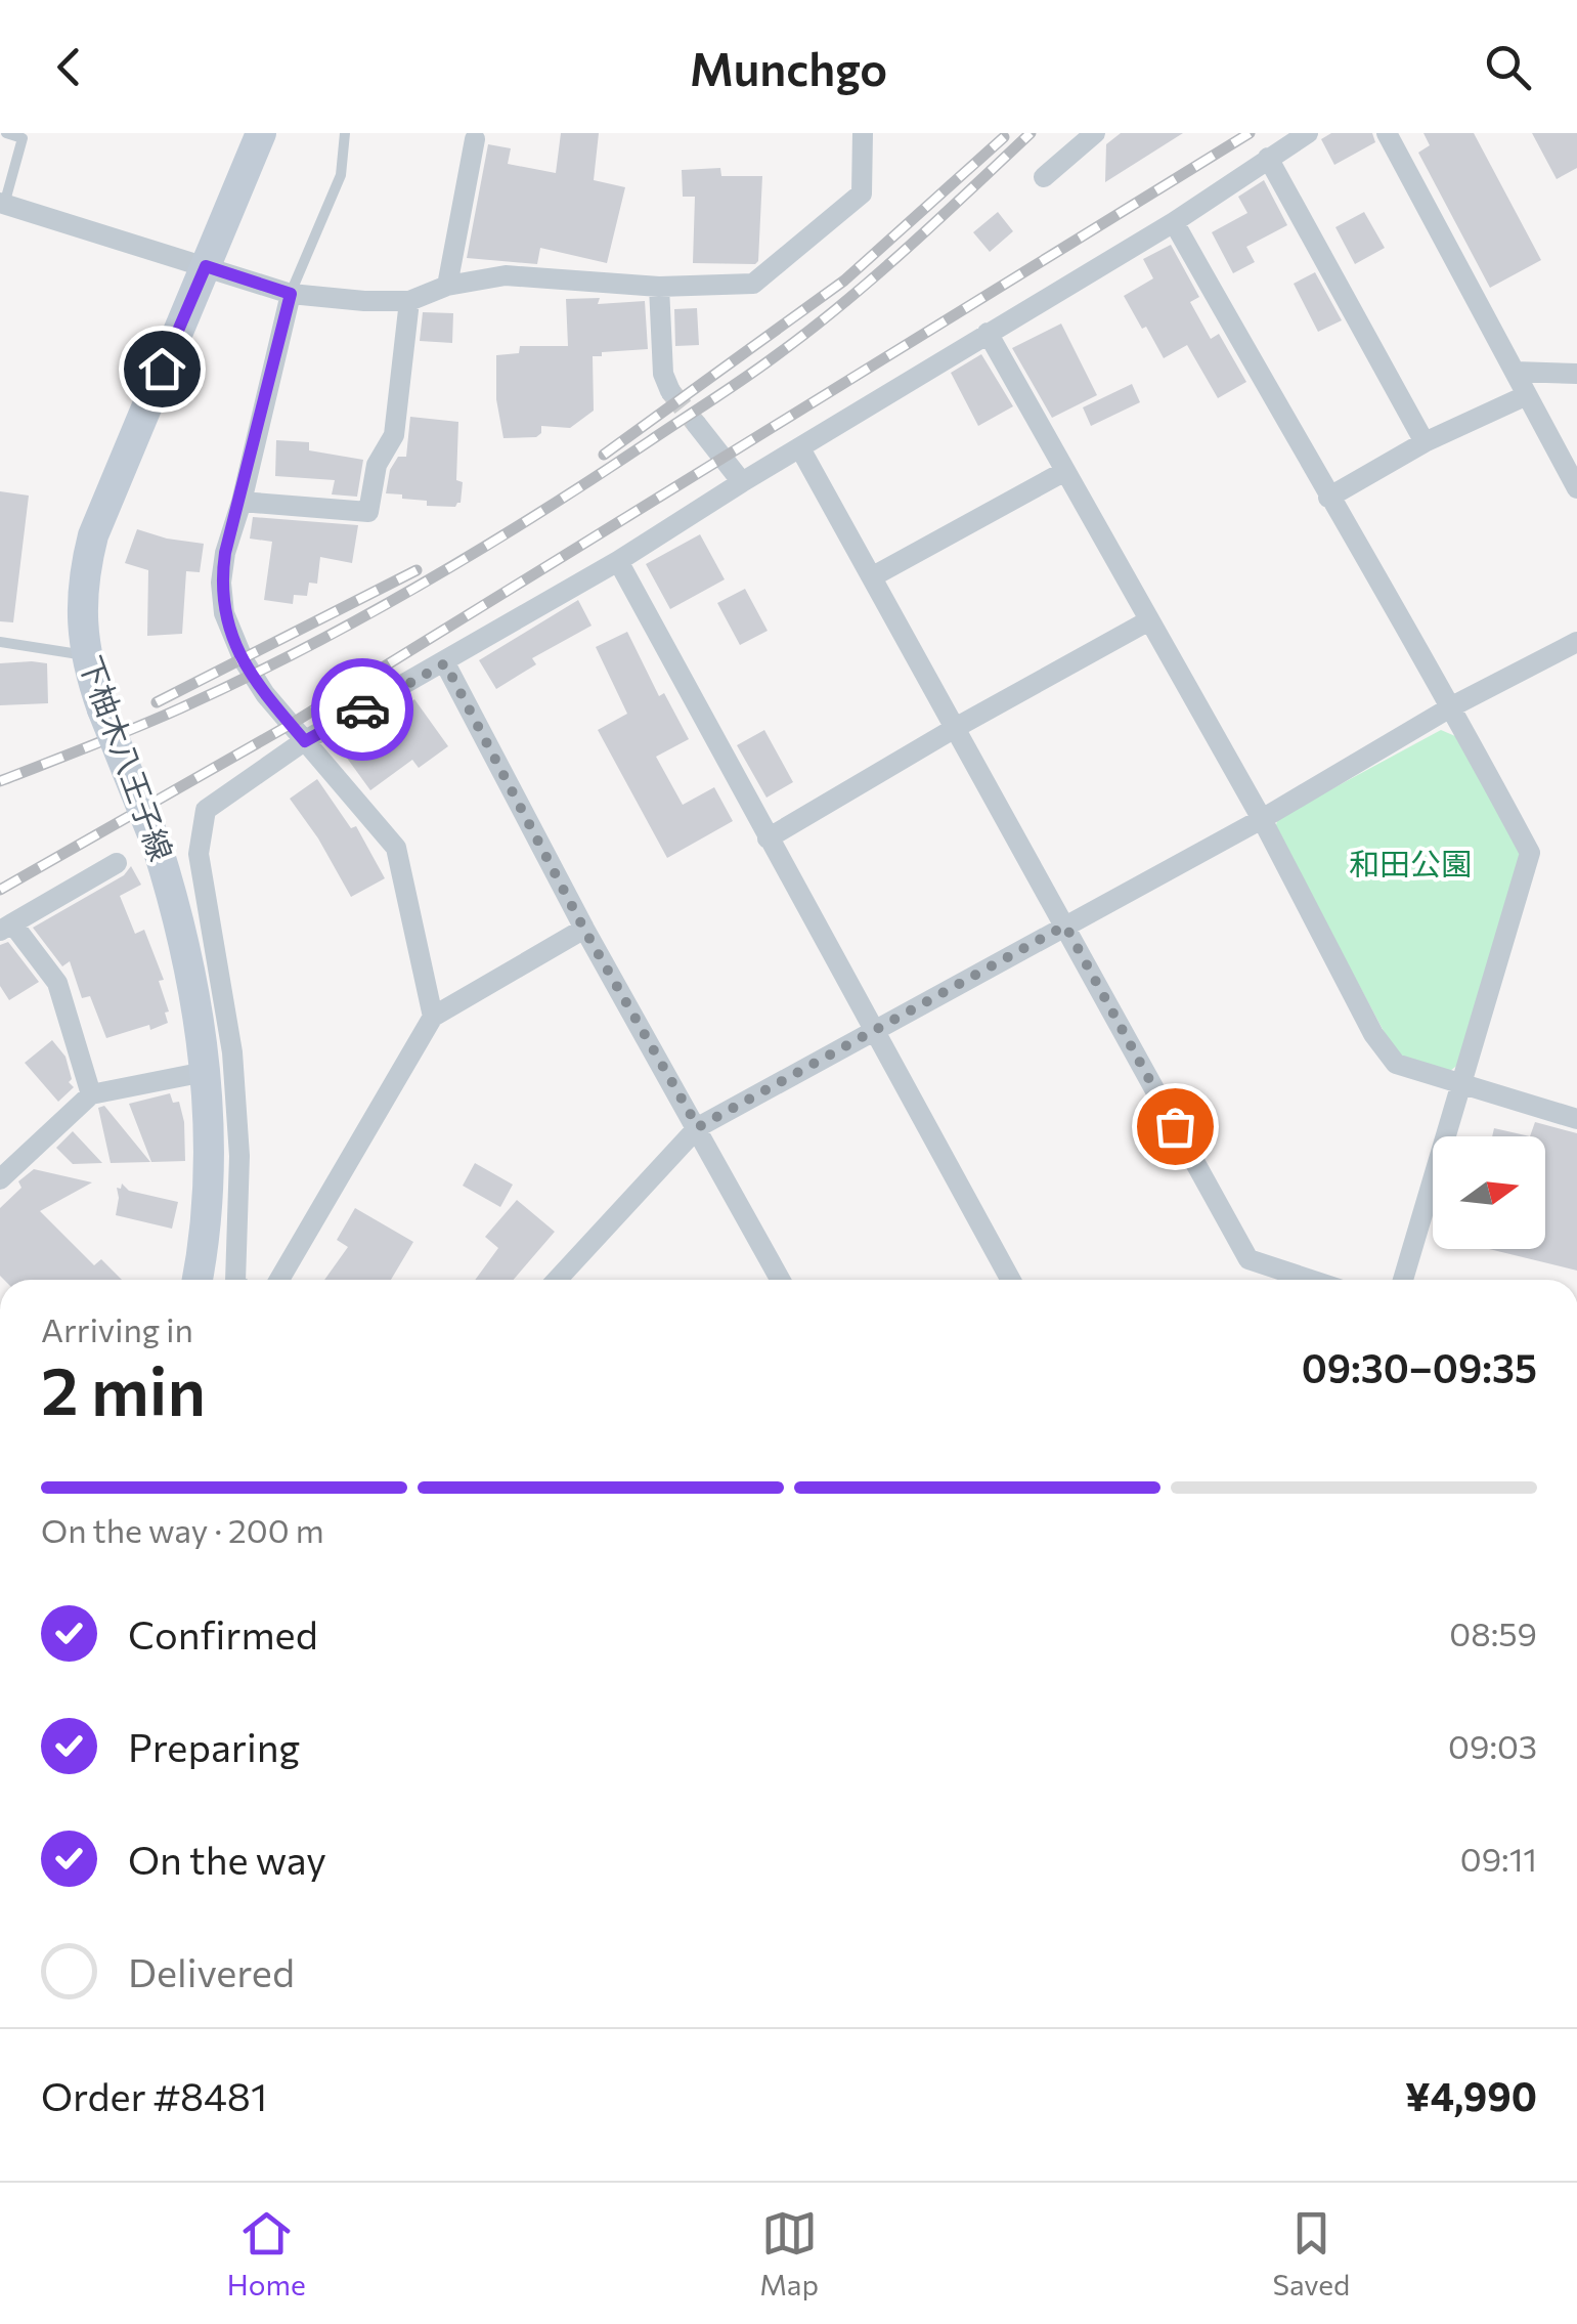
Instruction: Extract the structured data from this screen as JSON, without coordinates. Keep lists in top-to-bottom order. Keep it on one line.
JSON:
{"streets":{"main road":["下柚木八王子線"]},"parks":["和田公園"],"north":"right","page":{"header":"Munchgo","heading":["2 min","Arriving in","09:30–09:35"],"panel":["Order #8481","¥4,990"],"bar":"On the way · 200 m","list":[["Confirmed","08:59"],["Preparing","09:03"],["On the way","09:11"],"Delivered"],"tabs":["Home","Map","Saved"]}}
